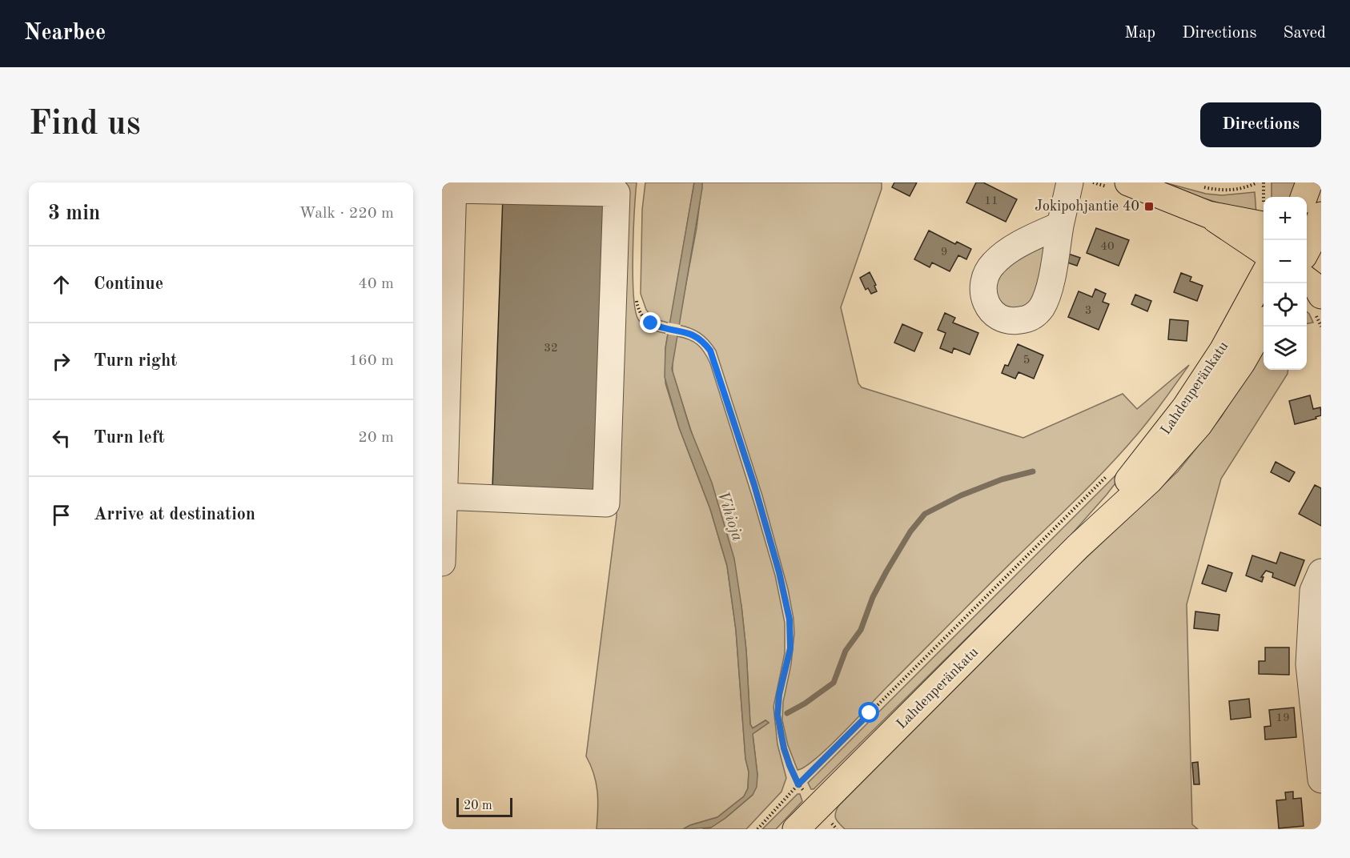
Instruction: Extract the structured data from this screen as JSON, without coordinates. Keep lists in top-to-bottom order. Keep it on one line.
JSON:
{"streets":{"main road":["Lahdenperänkatu"]},"water":["Vihioja"],"places":{"transit":["Jokipohjantie 40"]},"house_numbers":["11","40","9","3","32","5","19"],"scale_bar":"20 m","page":{"header":"Nearbee","nav":["Map","Directions","Saved"],"buttons":"Directions","title":"Find us","heading":["3 min","Walk · 220 m"],"map_buttons":["+","−"],"list":[["Continue","40 m"],["Turn right","160 m"],["Turn left","20 m"],"Arrive at destination"],"scale":"20 m"}}
